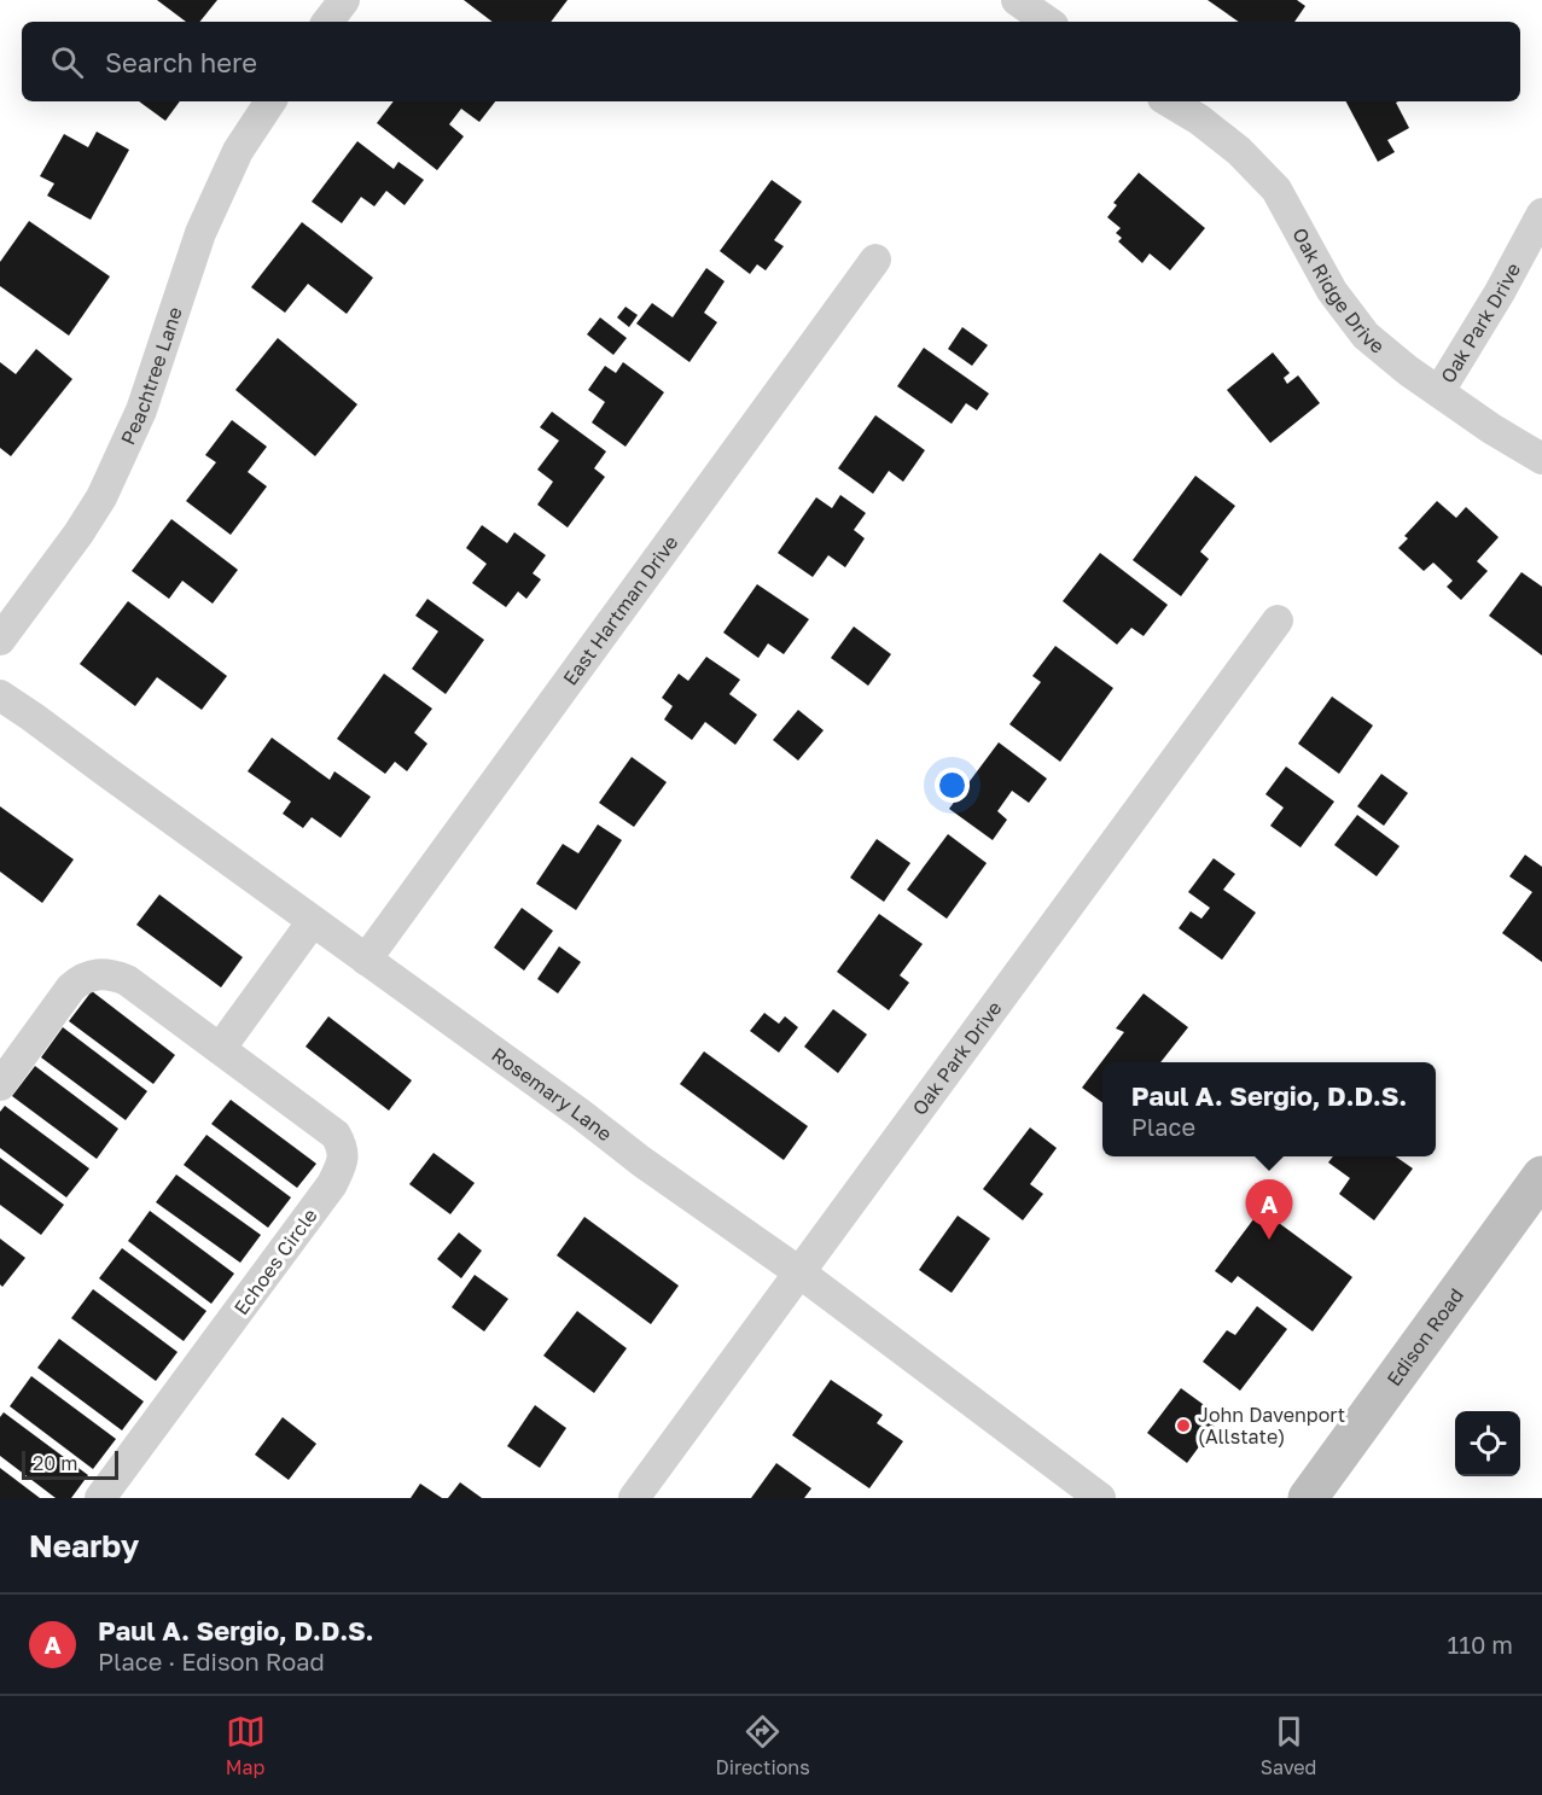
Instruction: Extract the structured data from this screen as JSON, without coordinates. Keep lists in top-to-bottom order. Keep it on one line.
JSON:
{"streets":{"main road":["Edison Road"],"street":["Oak Ridge Drive","Oak Park Drive","Peachtree Lane","East Hartman Drive","Rosemary Lane","Echoes Circle"]},"crossings":[["Oak Ridge Drive","Oak Park Drive"],["Oak Park Drive","Rosemary Lane"],["East Hartman Drive","Rosemary Lane"]],"places":["John Davenport (Allstate)"],"scale_bar":"20 m","page":{"search":"Search here","popup":["Paul A. Sergio, D.D.S.","Place"],"pins":"A","scale":"20 m","heading":"Nearby","list":[{"mark":"A","name":"Paul A. Sergio, D.D.S.","note":"Place · Edison Road","value":"110 m"}],"nav":["Map","Directions","Saved"]}}
